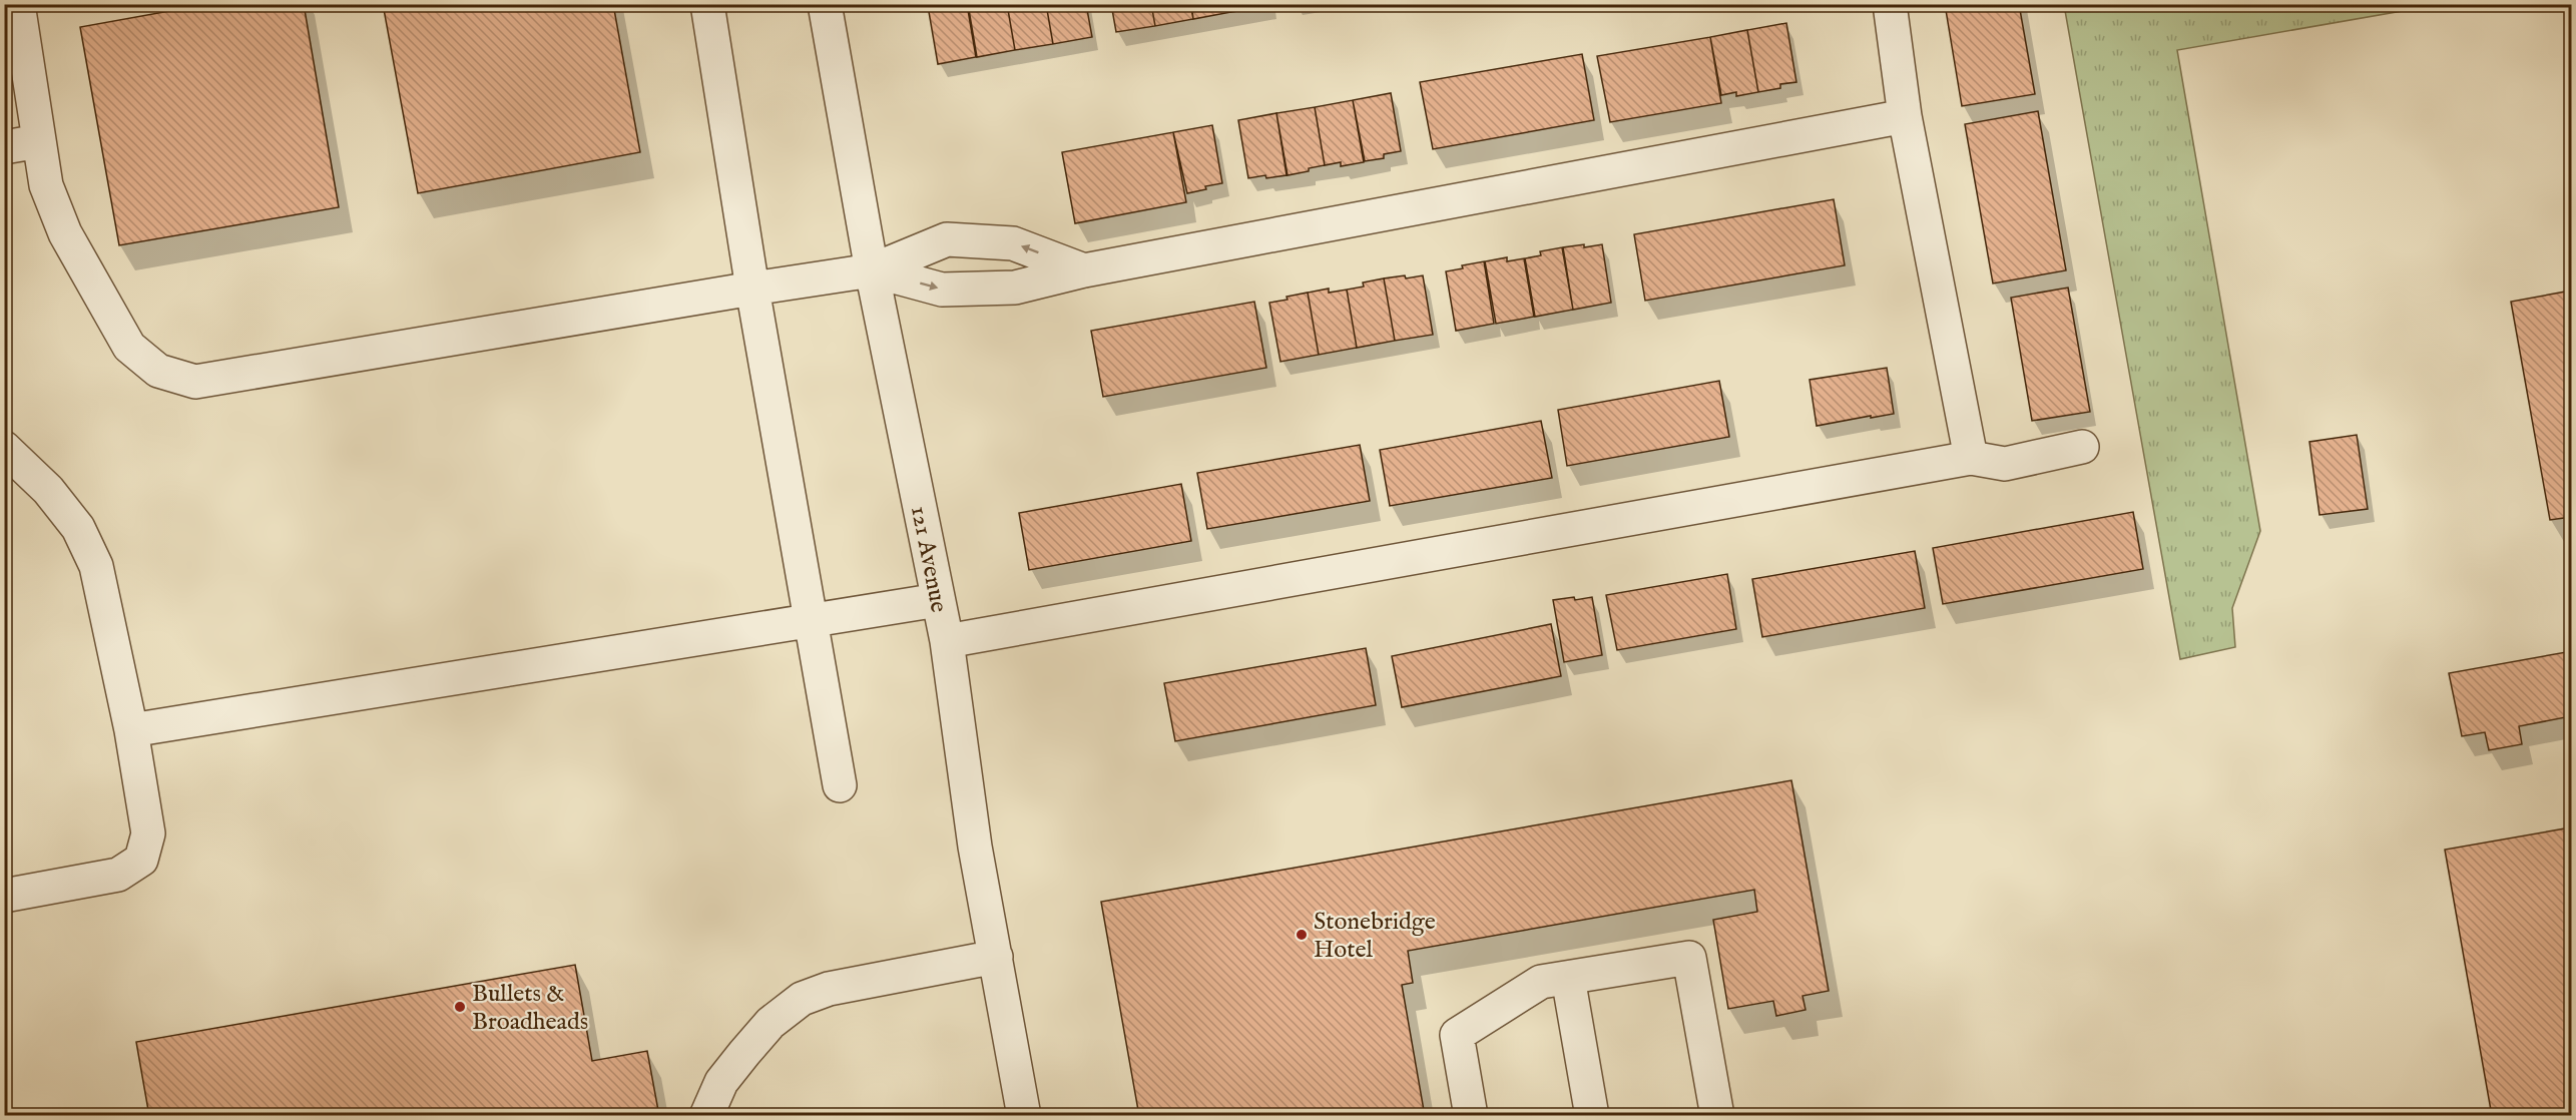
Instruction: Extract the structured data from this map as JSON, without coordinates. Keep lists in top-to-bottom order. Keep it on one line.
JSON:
{"streets":{"street":["121 Avenue"]},"places":["Stonebridge Hotel","Bullets & Broadheads"]}
